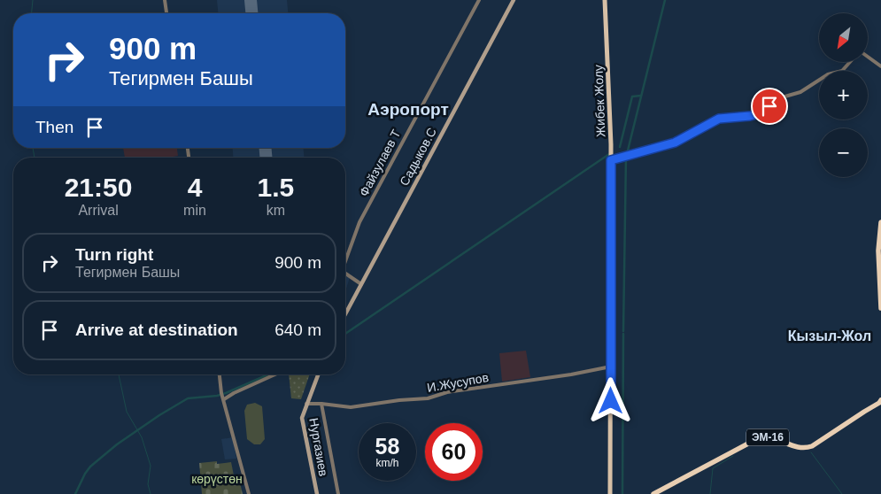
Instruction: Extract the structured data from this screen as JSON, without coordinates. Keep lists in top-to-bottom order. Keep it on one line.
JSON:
{"streets":{"highway":["ЭМ-16"],"main road":["Жибек Жолу","Садыков.С","Нургазиев"],"street":["Файзулаев Т","И.Жусупов"]},"crossings":[["Жибек Жолу","И.Жусупов"],["Садыков.С","Файзулаев Т"],["И.Жусупов","Нургазиев"]],"districts":["Аэропорт","Кызыл-Жол"],"parks":["көрүстөн"],"north":"bottom left","page":{"map_buttons":["+","−"],"turn":["900 m","Тегирмен Башы"],"then":"Then","eta":["21:50","Arrival","4","min","1.5","km"],"list":[{"name":"Turn right","note":"Тегирмен Башы","value":"900 m"},{"name":"Arrive at destination","value":"640 m"}],"speed":"58 km/h","limit":"60"}}
